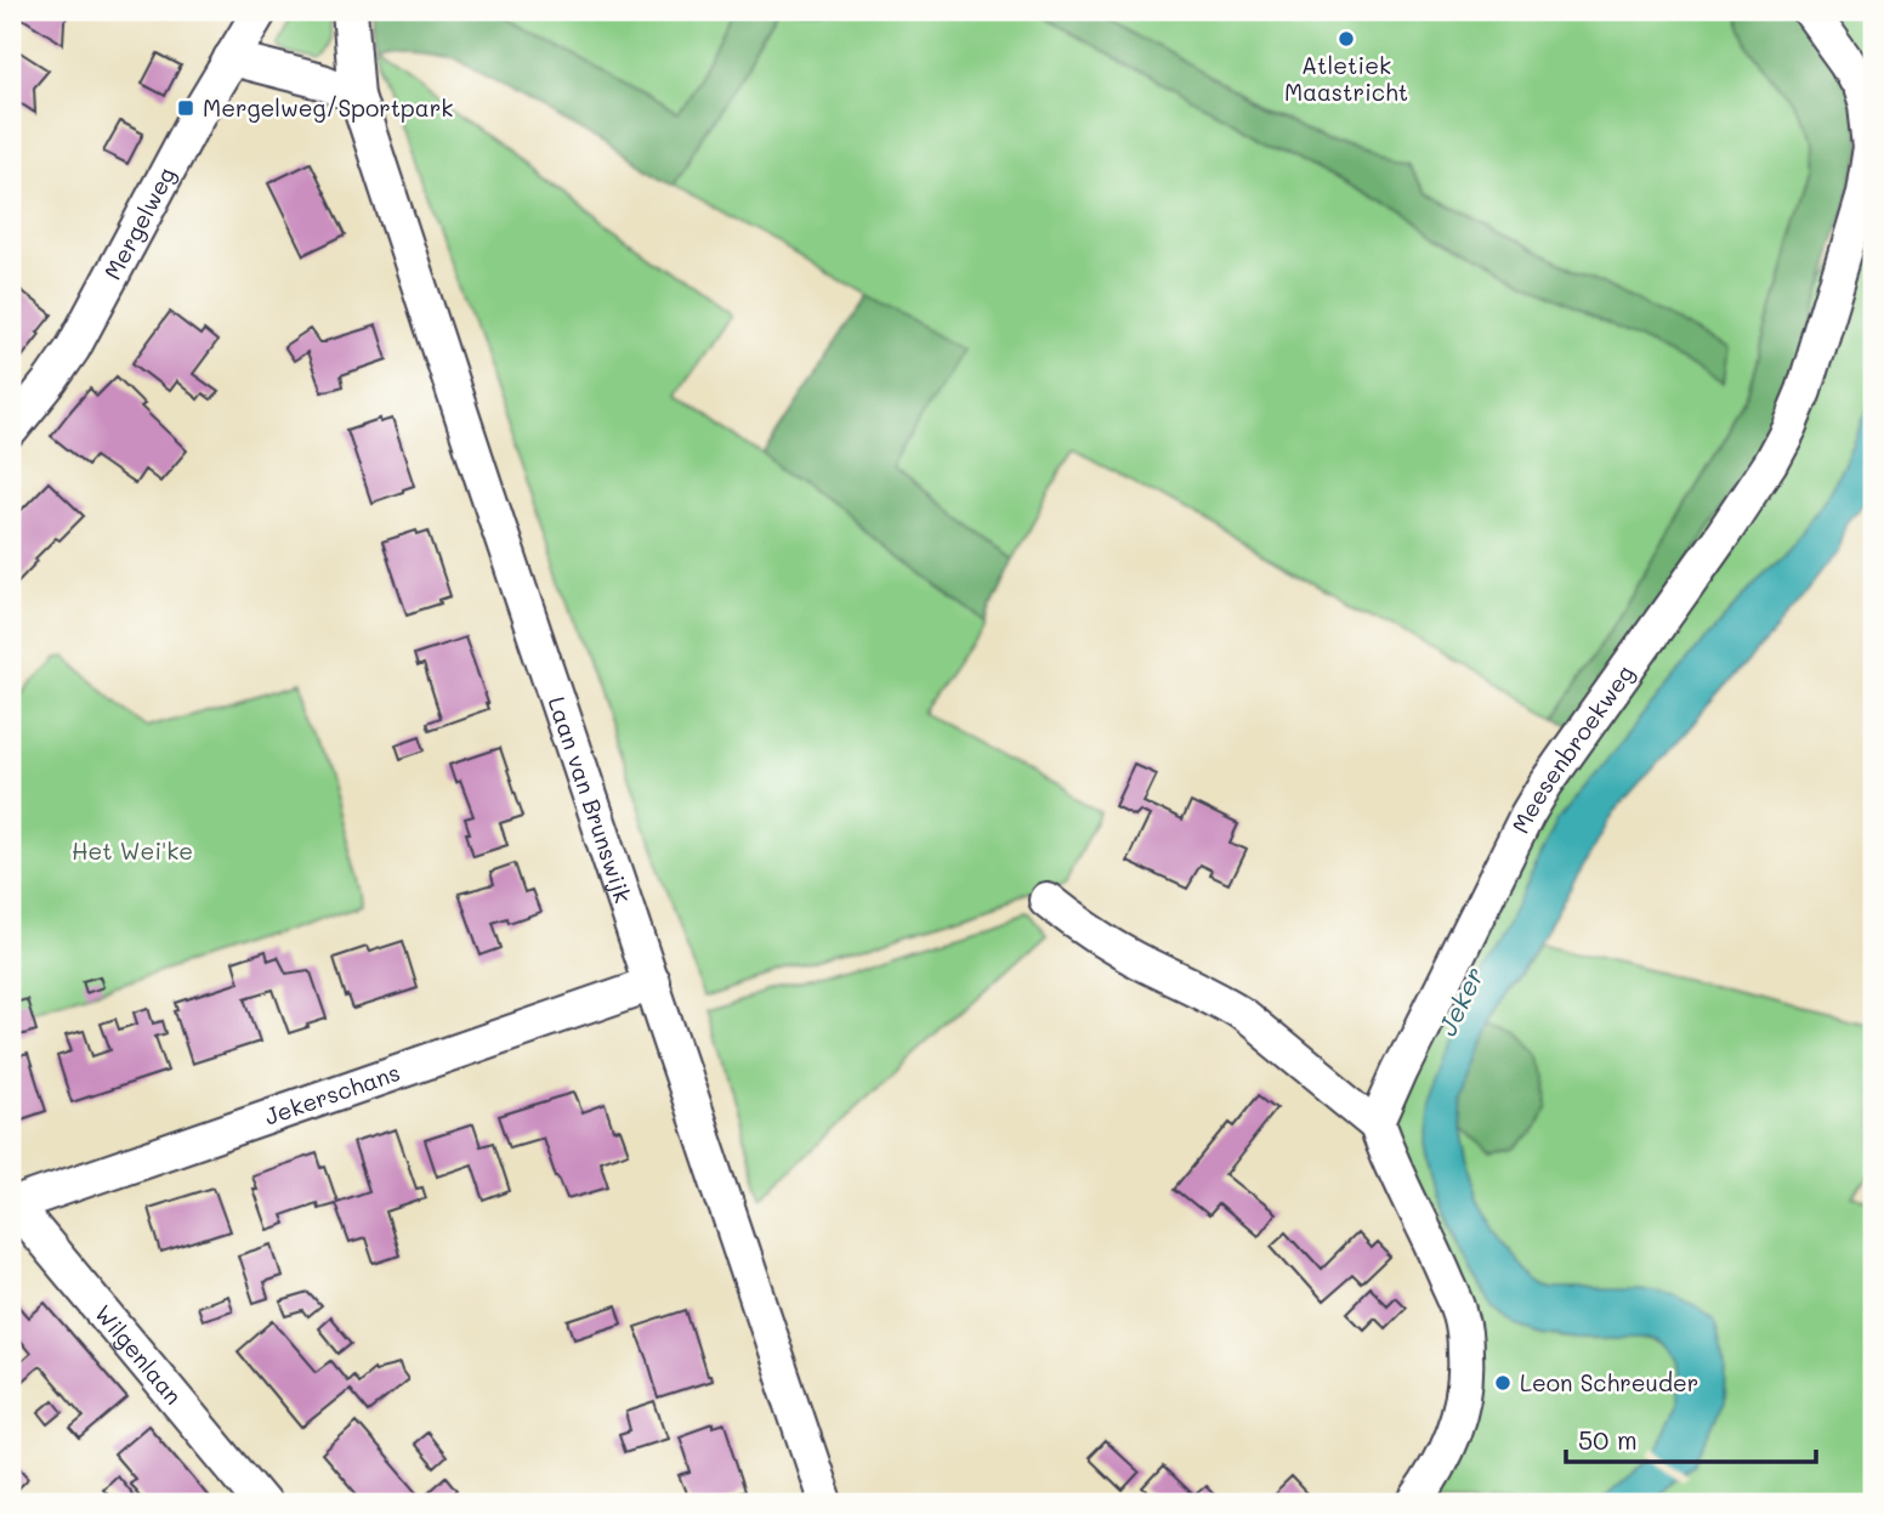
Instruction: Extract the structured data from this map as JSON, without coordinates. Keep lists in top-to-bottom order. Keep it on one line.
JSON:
{"streets":{"street":["Mergelweg","Meesenbroekweg","Laan van Brunswijk","Jekerschans","Wilgenlaan"]},"crossings":[["Laan van Brunswijk","Jekerschans"],["Jekerschans","Wilgenlaan"]],"water":["Jeker"],"parks":["Het Wei'ke"],"places":{"other":["Atletiek Maastricht","Leon Schreuder"],"transit":["Mergelweg/Sportpark"]},"scale_bar":"50 m"}
